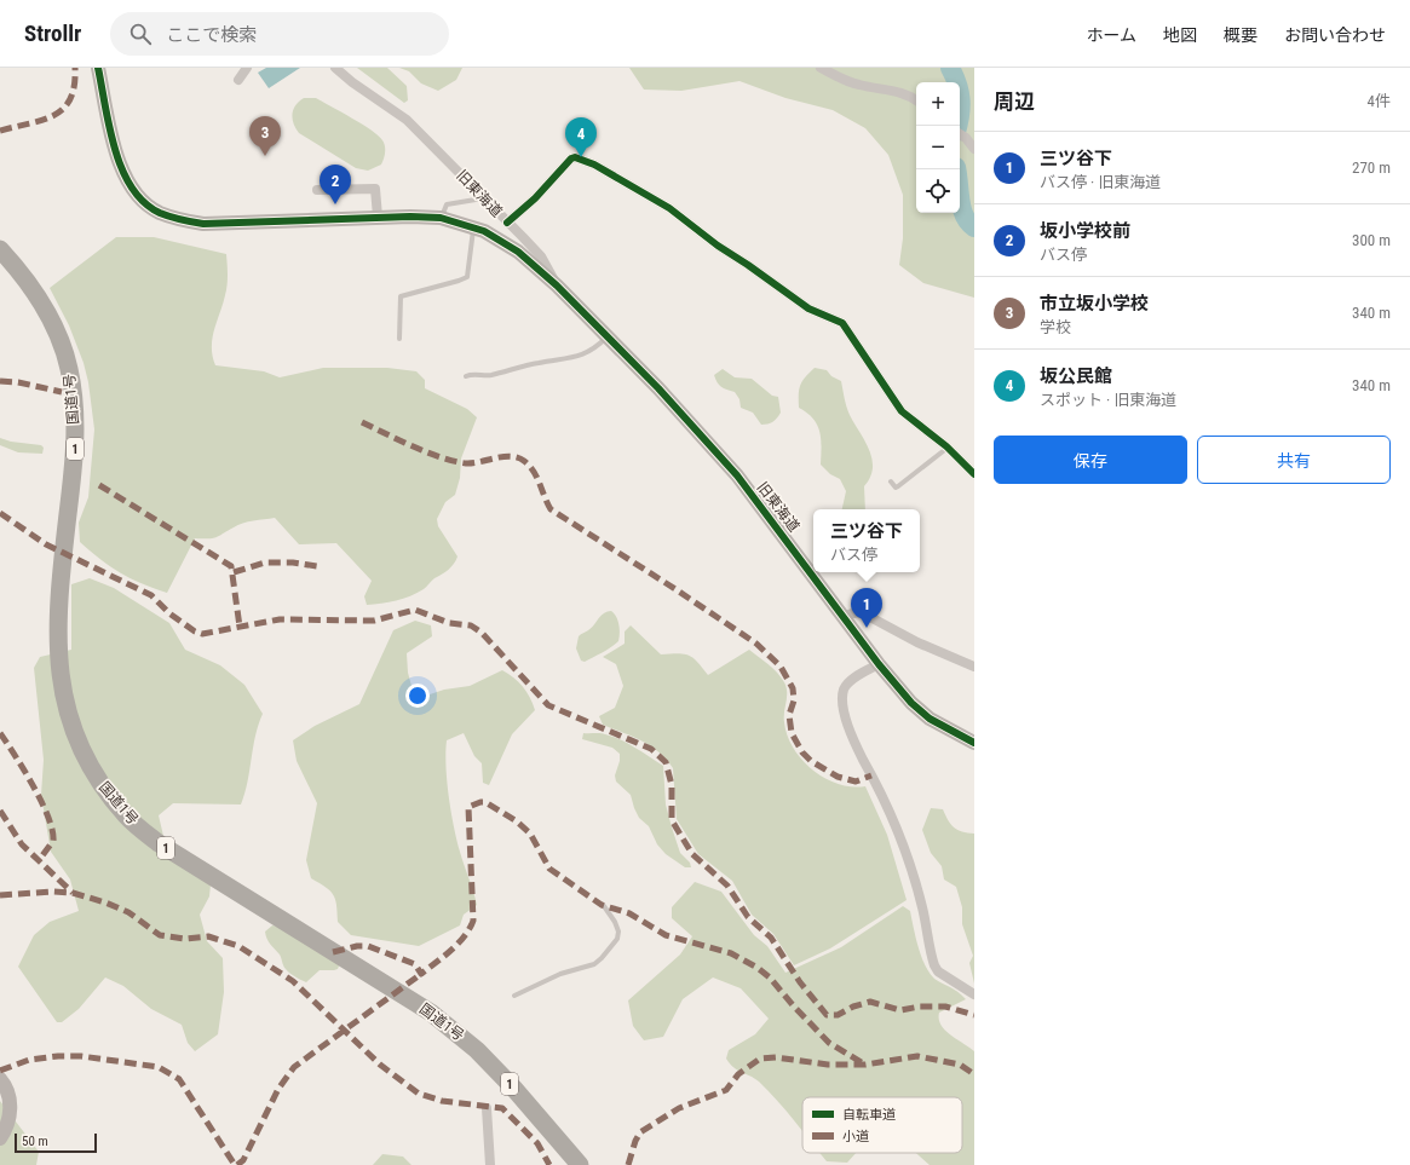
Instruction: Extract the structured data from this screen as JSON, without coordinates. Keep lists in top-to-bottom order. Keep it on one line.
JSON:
{"streets":{"highway":["国道1号","1"],"street":["旧東海道"]},"legend":["自転車道","小道"],"scale_bar":"50 m","page":{"header":"Strollr","search":"ここで検索","nav":["ホーム","地図","概要","お問い合わせ"],"heading":["周辺","4件"],"map_buttons":["+","−"],"pins":["3","4","2","1"],"list":[{"mark":"1","name":"三ツ谷下","note":"バス停 · 旧東海道","value":"270 m"},{"mark":"2","name":"坂小学校前","note":"バス停","value":"300 m"},{"mark":"3","name":"市立坂小学校","note":"学校","value":"340 m"},{"mark":"4","name":"坂公民館","note":"スポット · 旧東海道","value":"340 m"}],"buttons":["保存","共有"],"popup":["三ツ谷下","バス停"],"scale":"50 m"}}
